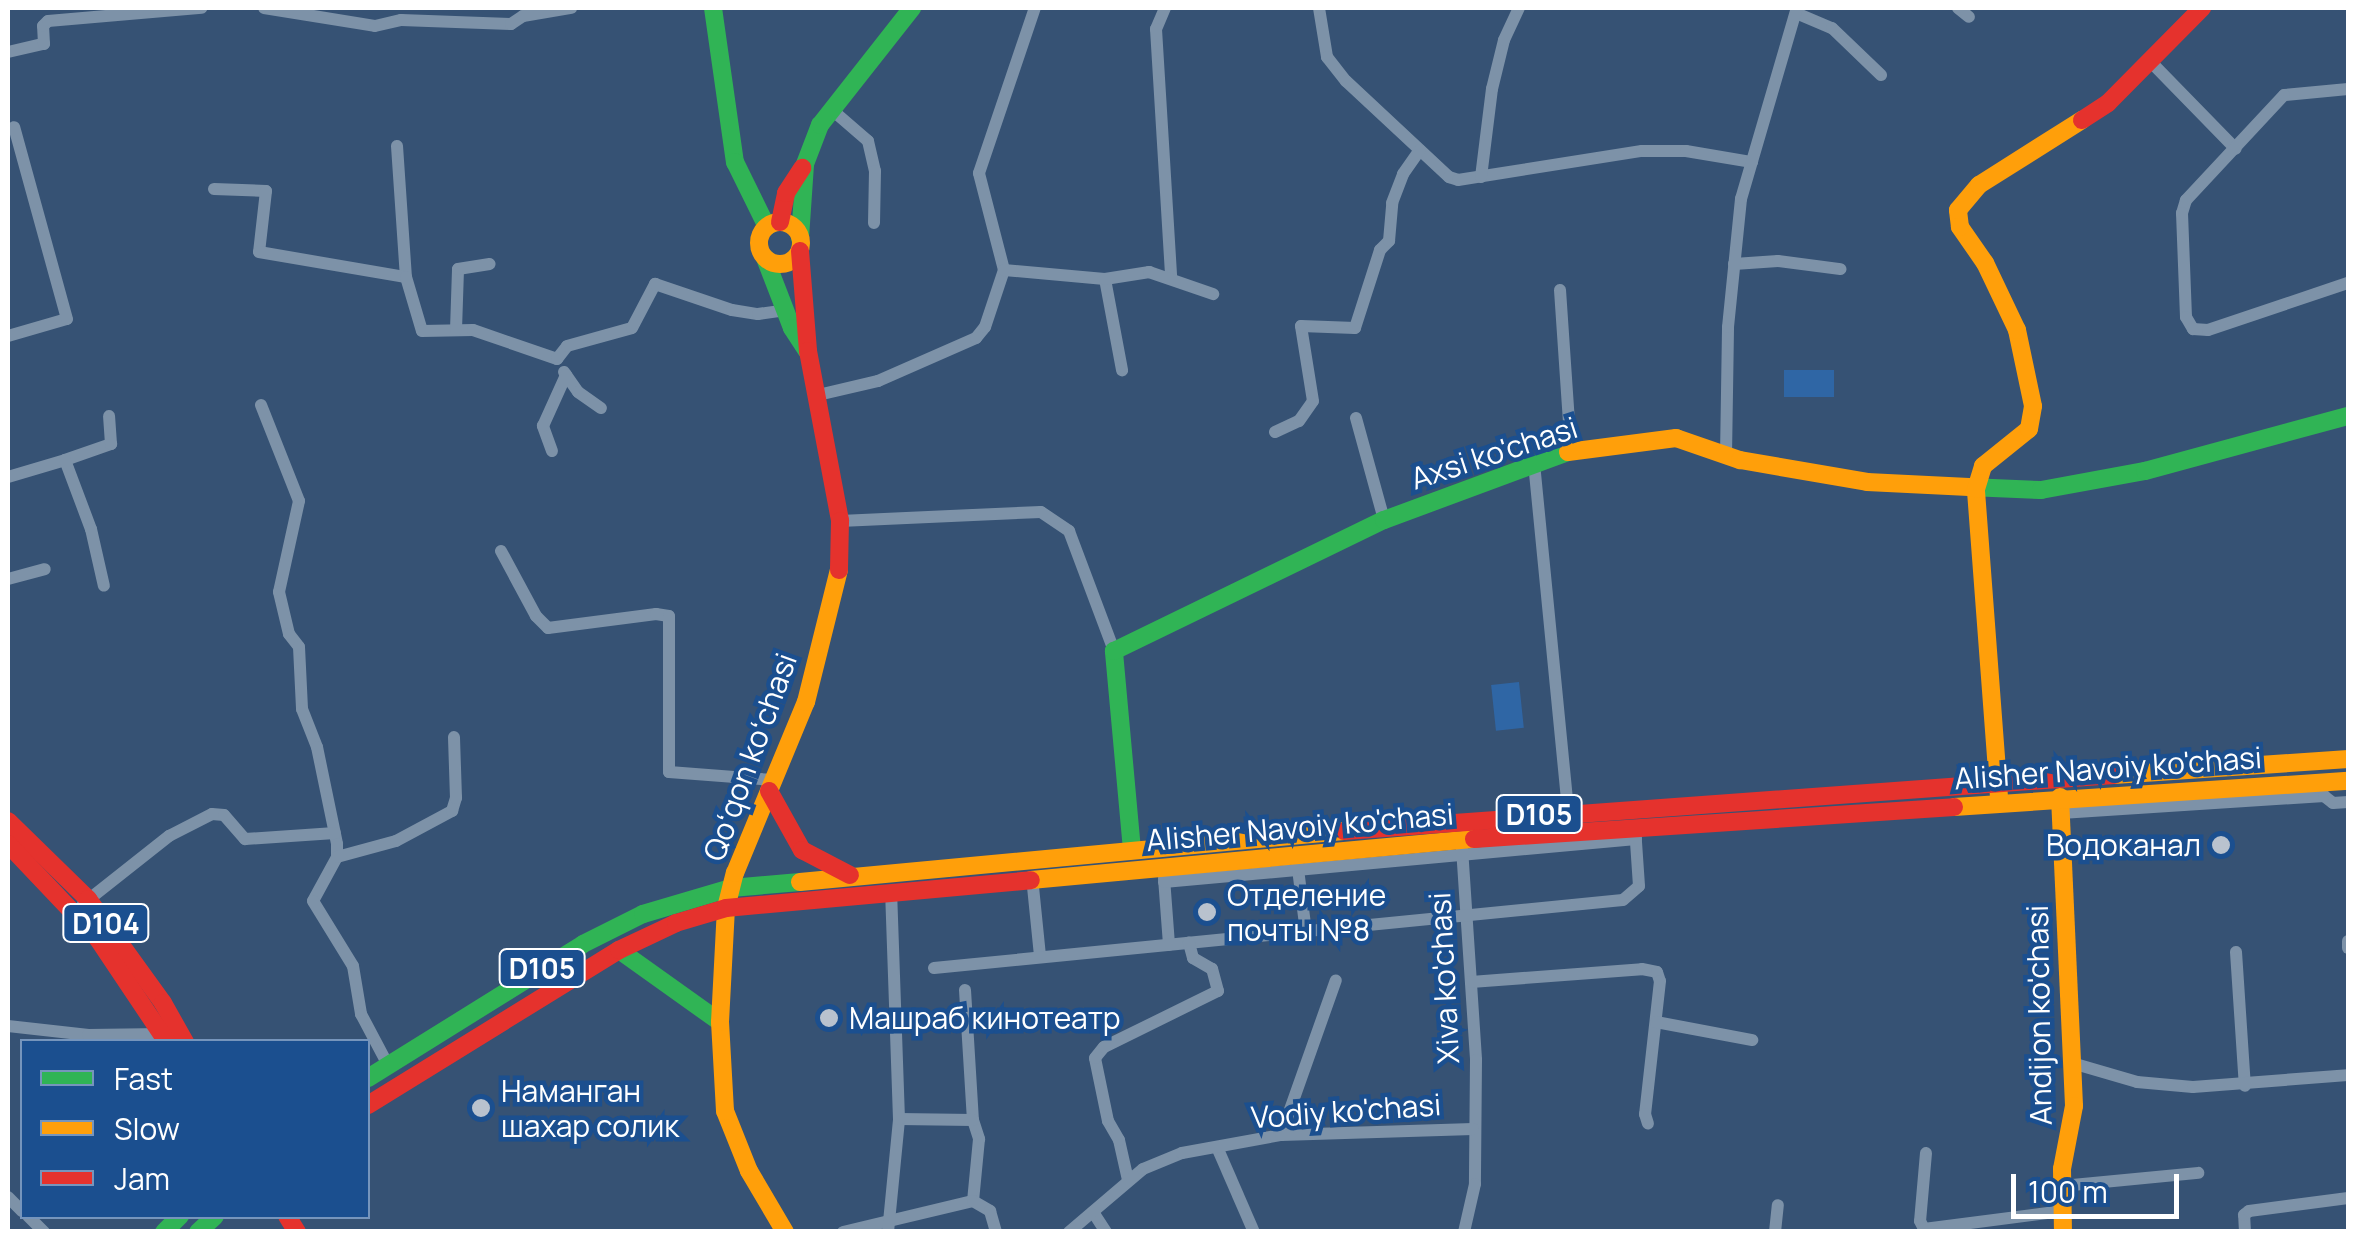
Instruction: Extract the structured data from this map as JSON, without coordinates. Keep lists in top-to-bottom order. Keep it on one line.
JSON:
{"streets":{"main road":["Axsi ko'chasi","Qoʻqon koʻchasi","Alisher Navoiy ko'chasi","D105","D104","Andijon ko'chasi"],"street":["Xiva ko'chasi","Vodiy ko'chasi"]},"crossings":[["Qoʻqon koʻchasi","Alisher Navoiy ko'chasi"],["Qoʻqon koʻchasi","D105"],["Alisher Navoiy ko'chasi","D105"],["Alisher Navoiy ko'chasi","Xiva ko'chasi"],["Alisher Navoiy ko'chasi","Andijon ko'chasi"],["Xiva ko'chasi","Vodiy ko'chasi"]],"places":["Водоканал","Отделение почты №8","Машраб кинотеатр","Наманган шахар солик"],"legend":["Fast","Slow","Jam"],"scale_bar":"100 m"}
